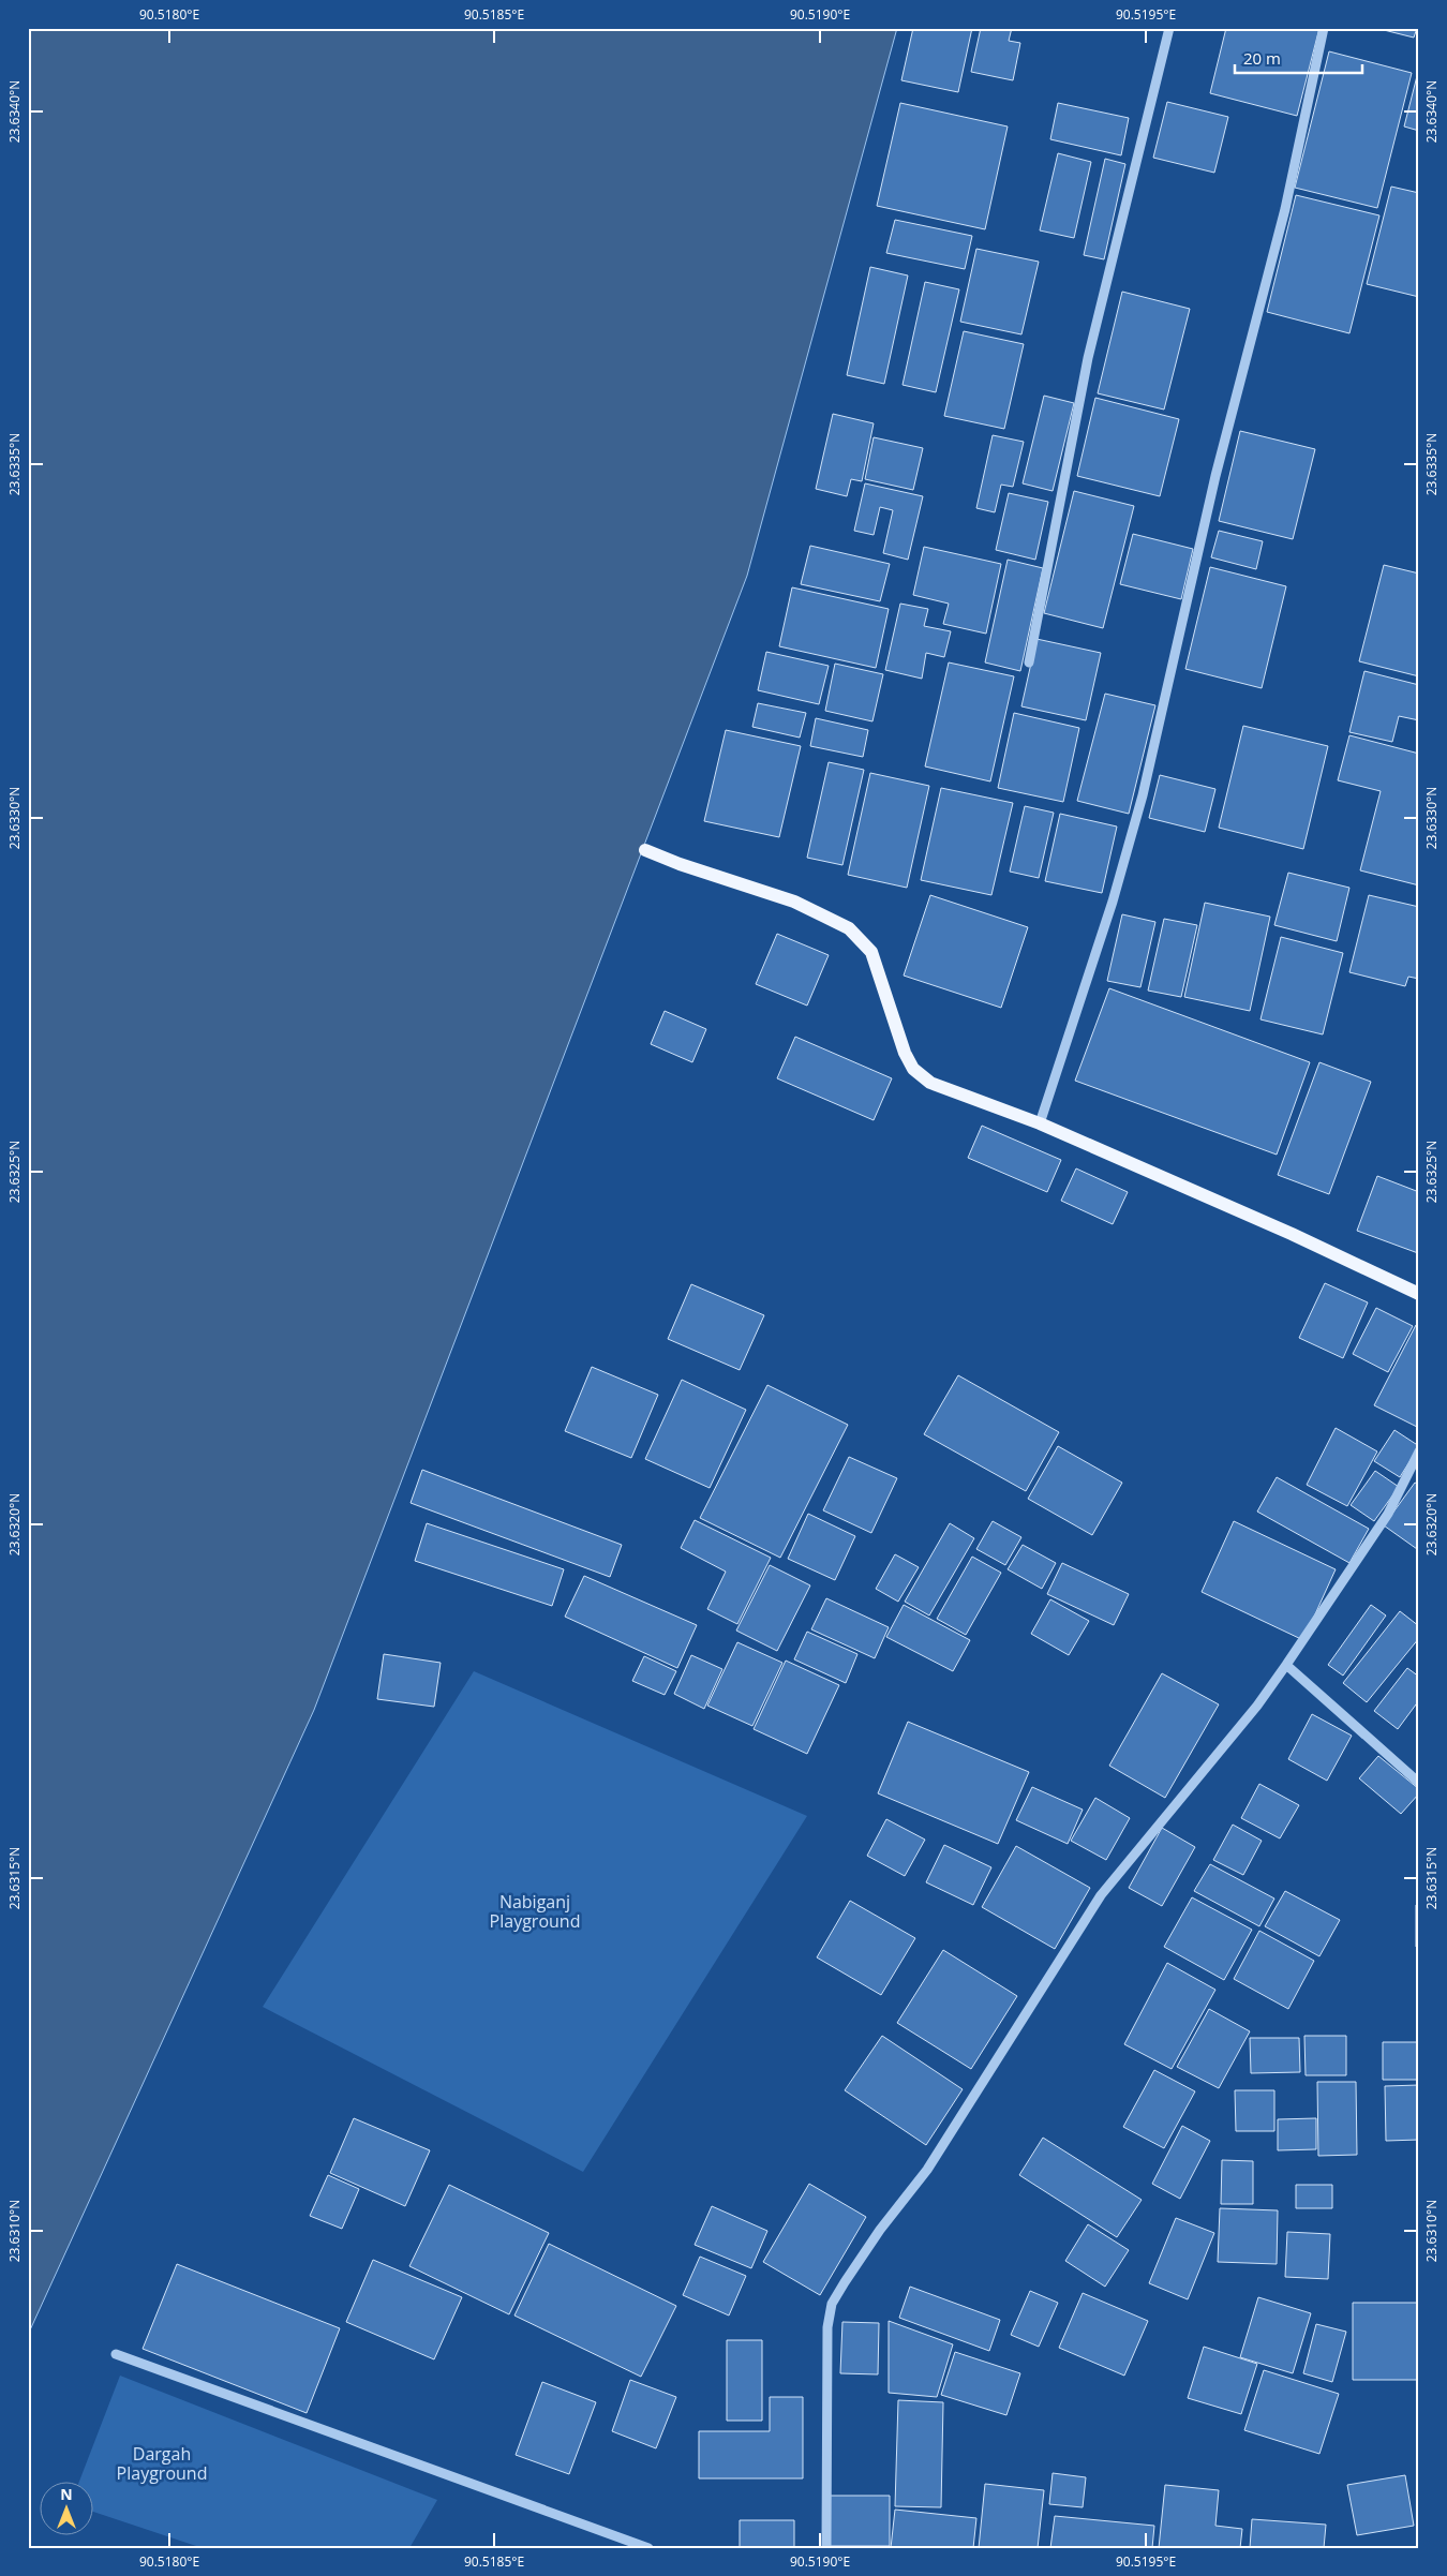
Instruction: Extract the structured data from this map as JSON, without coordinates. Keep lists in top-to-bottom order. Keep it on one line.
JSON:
{"parks":["Nabiganj Playground","Dargah Playground"],"scale_bar":"20 m","north":"top","coordinates":["90.5180°E","90.5185°E","90.5190°E","90.5195°E","23.6340°N","23.6335°N","23.6330°N","23.6325°N","23.6320°N","23.6315°N","23.6310°N"]}
